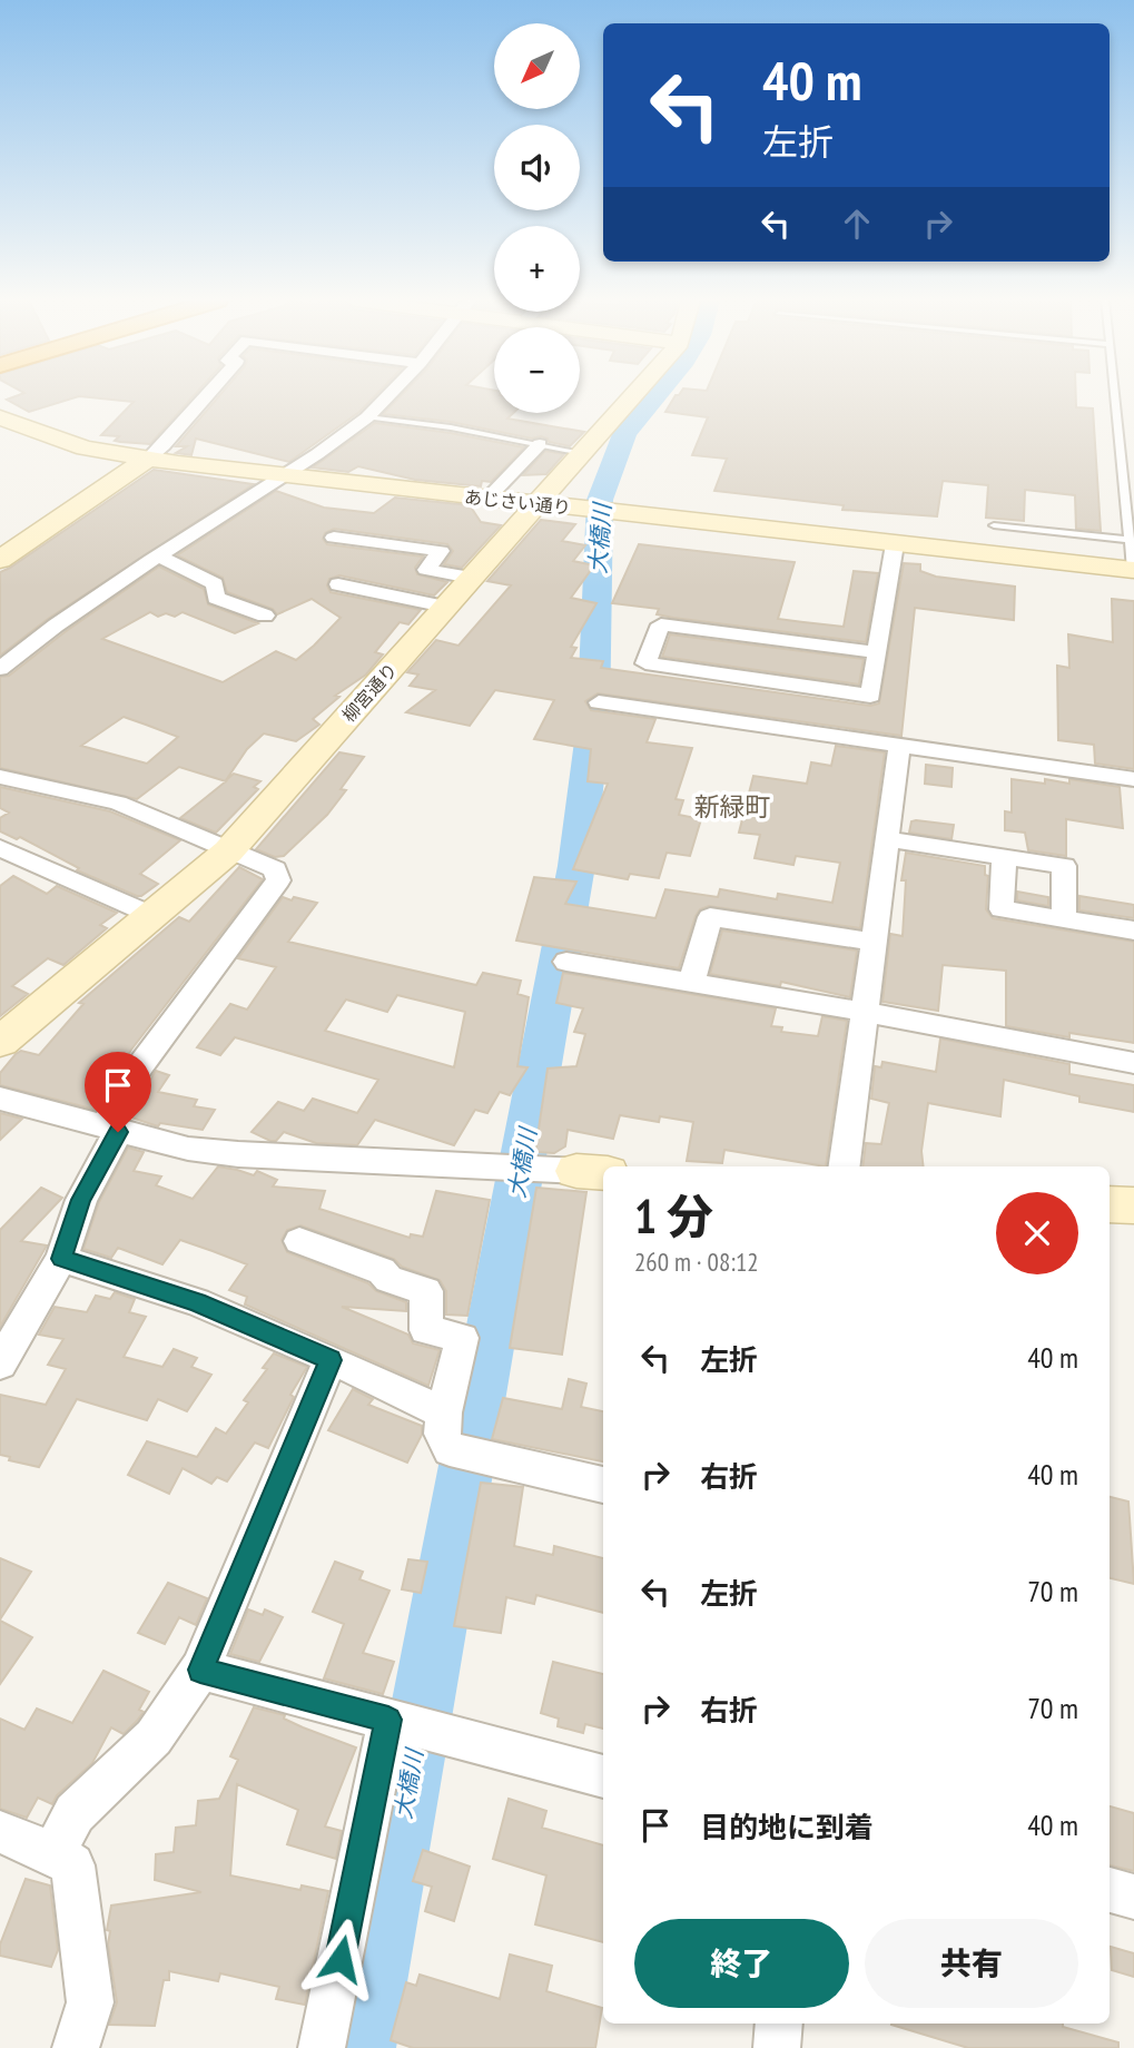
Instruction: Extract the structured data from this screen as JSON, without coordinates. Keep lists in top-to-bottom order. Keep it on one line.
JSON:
{"streets":{"street":["あじさい通り","柳宮通り"]},"crossings":[["あじさい通り","柳宮通り"]],"districts":["新緑町"],"water":["大橋川"],"north":"bottom left","page":{"map_buttons":["+","−"],"turn":["40 m","左折"],"heading":["1 分","260 m · 08:12"],"list":[{"name":"左折","value":"40 m"},{"name":"右折","value":"40 m"},{"name":"左折","value":"70 m"},{"name":"右折","value":"70 m"},{"name":"目的地に到着","value":"40 m"}],"buttons":["終了","共有"]}}
